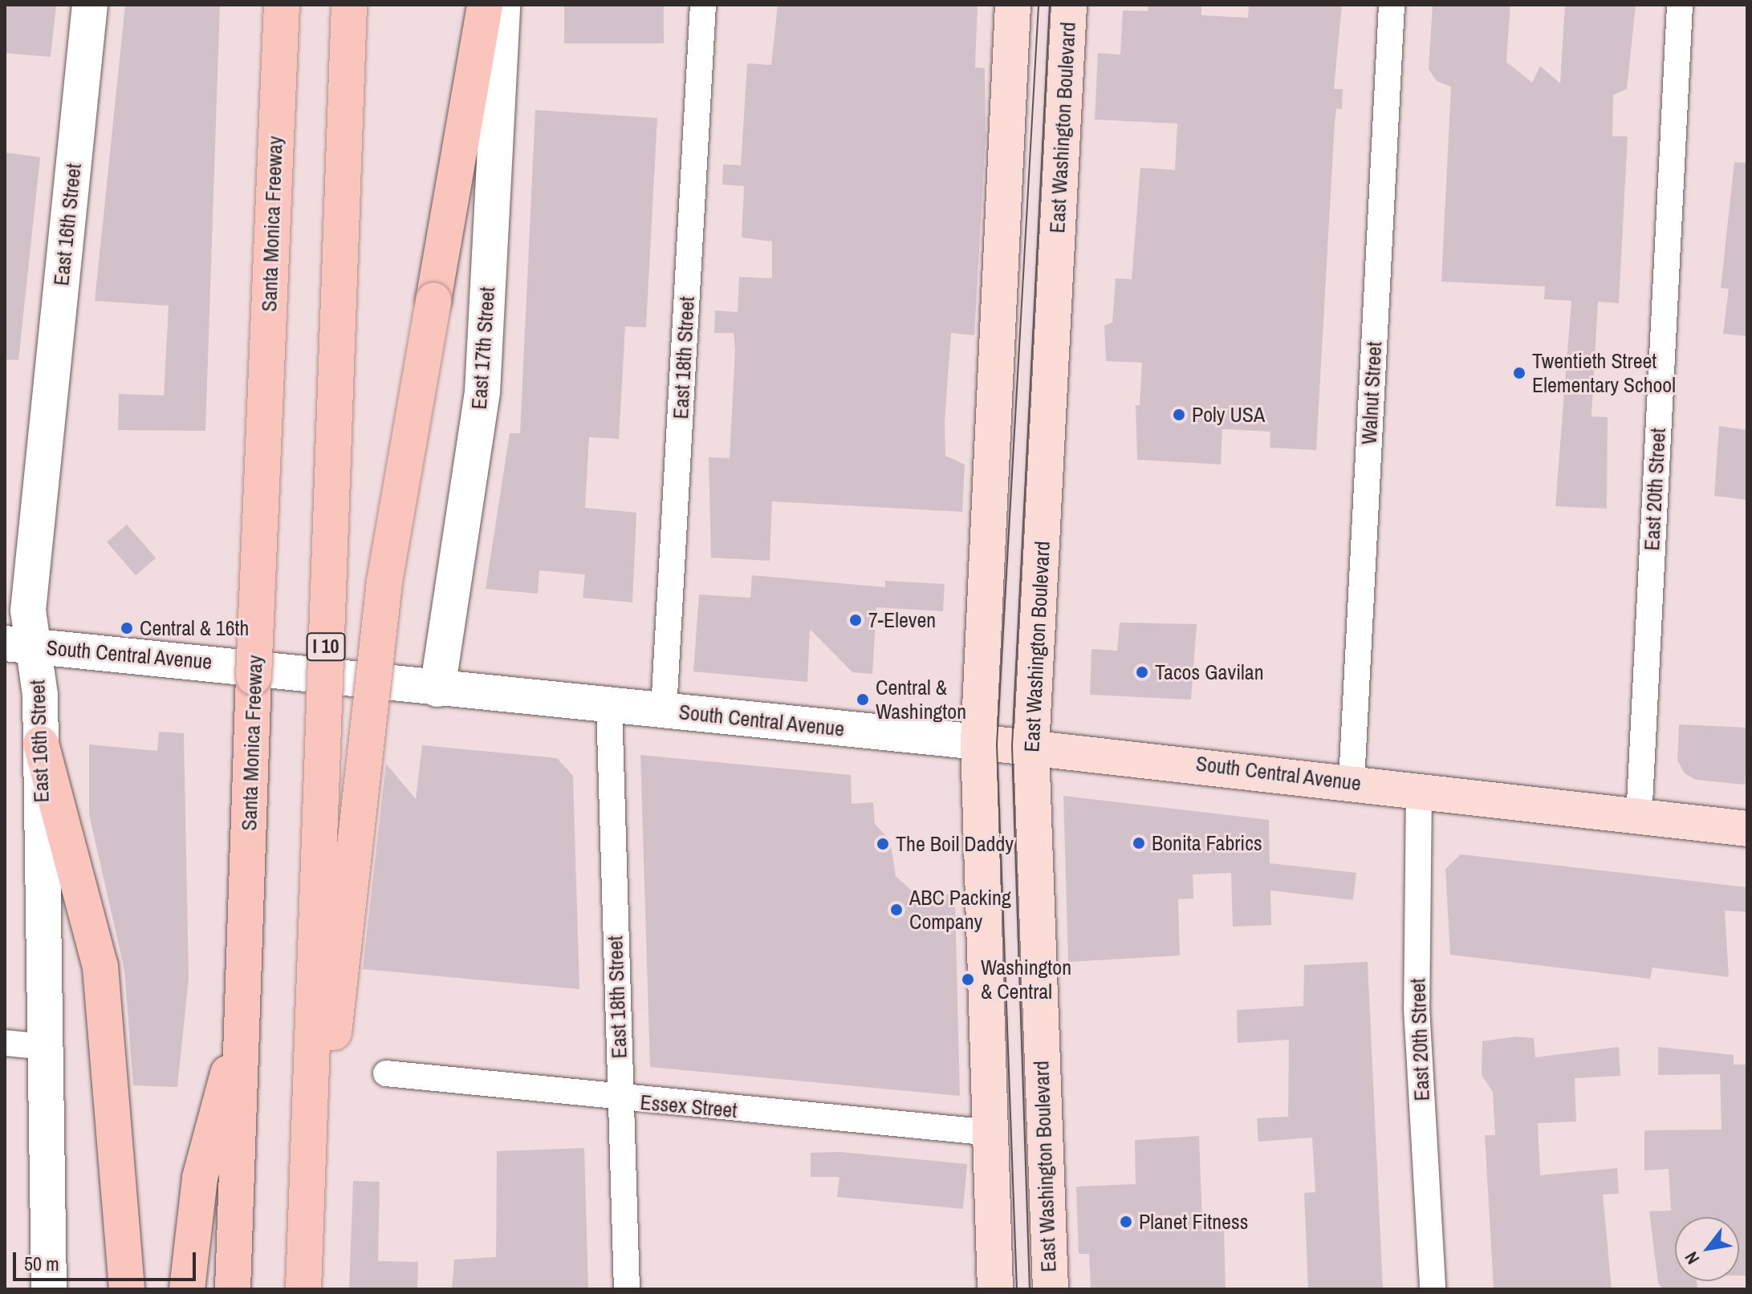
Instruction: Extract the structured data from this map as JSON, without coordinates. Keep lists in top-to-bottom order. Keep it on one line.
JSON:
{"streets":{"highway":["Santa Monica Freeway","I 10"],"main road":["East Washington Boulevard","East 16th Street","East 17th Street","South Central Avenue"],"street":["East 18th Street","Walnut Street","East 20th Street","Essex Street"]},"crossings":[["East Washington Boulevard","South Central Avenue"],["East 16th Street","South Central Avenue"],["East 17th Street","South Central Avenue"],["East 18th Street","South Central Avenue"],["East 18th Street","Essex Street"],["Walnut Street","South Central Avenue"],["East 20th Street","South Central Avenue"]],"places":["Twentieth Street Elementary School","Poly USA","7-Eleven","Central & 16th","Tacos Gavilan","Central & Washington","Bonita Fabrics","The Boil Daddy","ABC Packing Company","Washington & Central","Planet Fitness"],"scale_bar":"50 m","north":"bottom left"}
